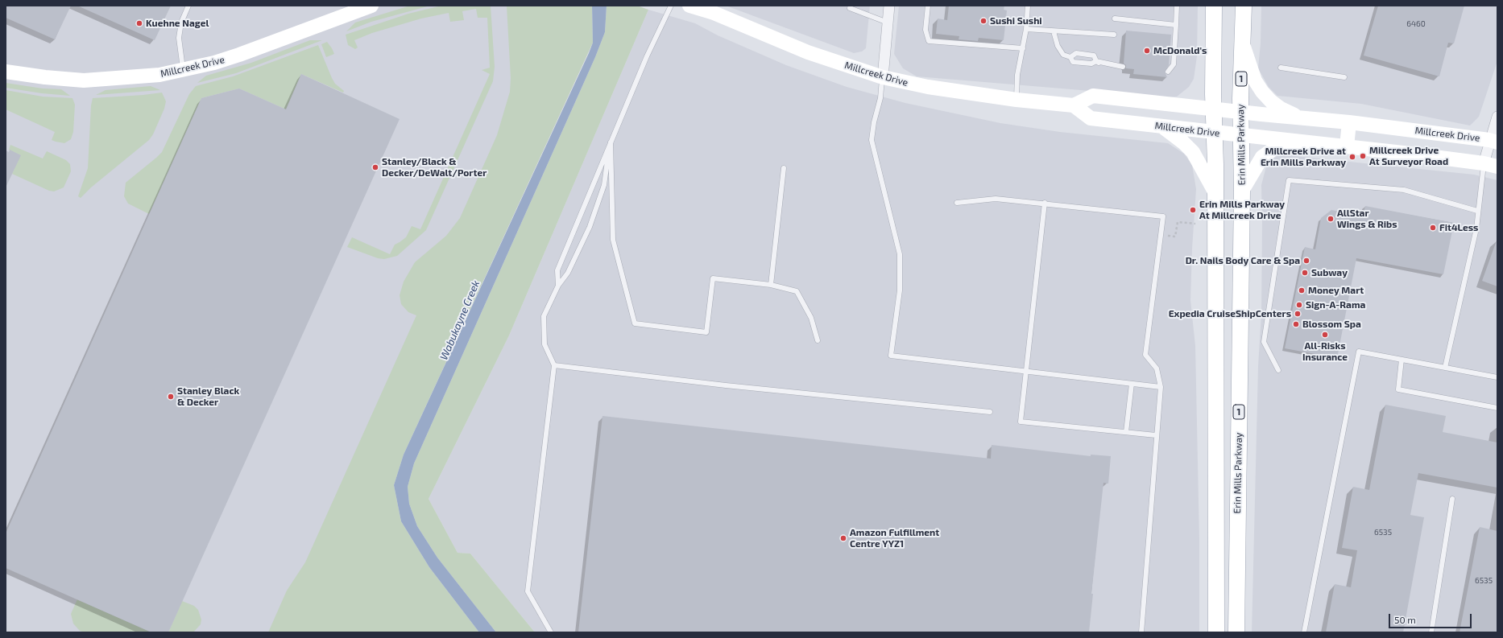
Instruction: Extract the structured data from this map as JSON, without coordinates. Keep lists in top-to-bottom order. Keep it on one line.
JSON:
{"streets":{"main road":["1","Erin Mills Parkway"],"street":["Millcreek Drive"]},"crossings":[["Millcreek Drive","Erin Mills Parkway"]],"water":["Wabukayne Creek"],"places":["Sushi Sushi","Kuehne Nagel","McDonald's","Millcreek Drive At Surveyor Road","Millcreek Drive at Erin Mills Parkway","Stanley/Black & Decker/DeWalt/Porter","Erin Mills Parkway At Millcreek Drive","AllStar Wings & Ribs","Fit4Less","Dr. Nails Body Care & Spa","Subway","Money Mart","Sign-A-Rama","Expedia CruiseShipCenters","Blossom Spa","All-Risks Insurance","Stanley Black & Decker","Amazon Fulfillment Centre YYZ1"],"house_numbers":["6460","6535","6535"],"scale_bar":"50 m"}
